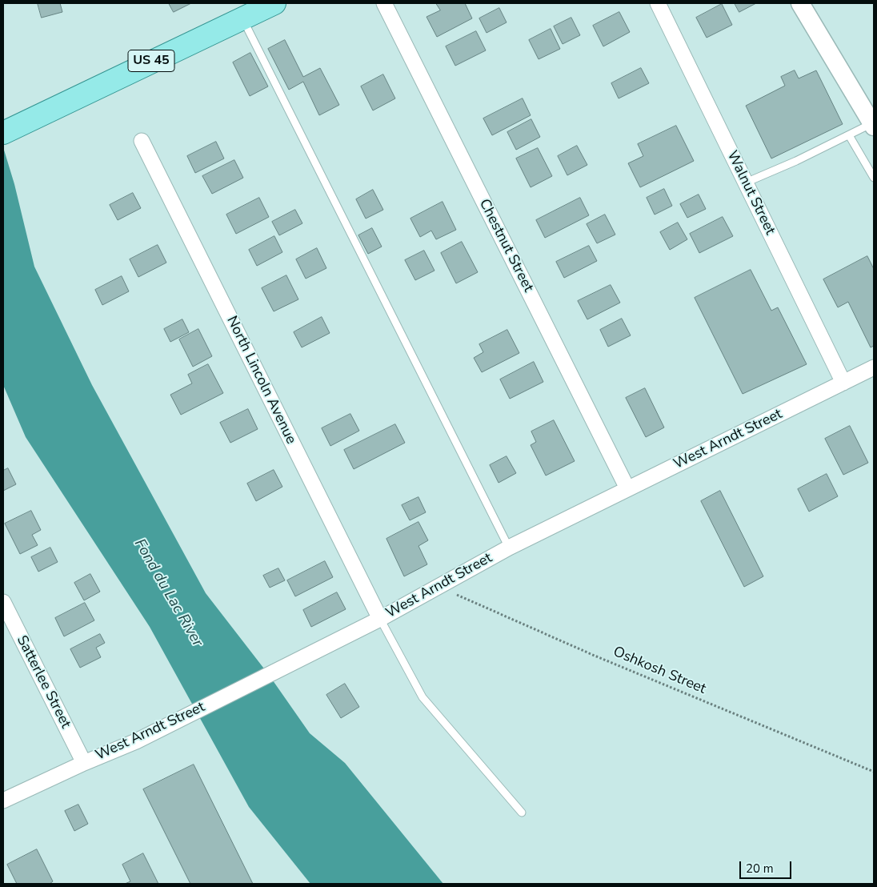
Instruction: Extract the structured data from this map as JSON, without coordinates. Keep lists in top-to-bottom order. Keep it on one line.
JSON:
{"streets":{"main road":["US 45"],"street":["Walnut Street","Chestnut Street","North Lincoln Avenue","West Arndt Street","Satterlee Street"],"path":["Oshkosh Street"]},"crossings":[["Walnut Street","West Arndt Street"],["Chestnut Street","West Arndt Street"],["North Lincoln Avenue","West Arndt Street"],["West Arndt Street","Oshkosh Street"],["West Arndt Street","Satterlee Street"]],"water":["Fond du Lac River"],"scale_bar":"20 m"}
